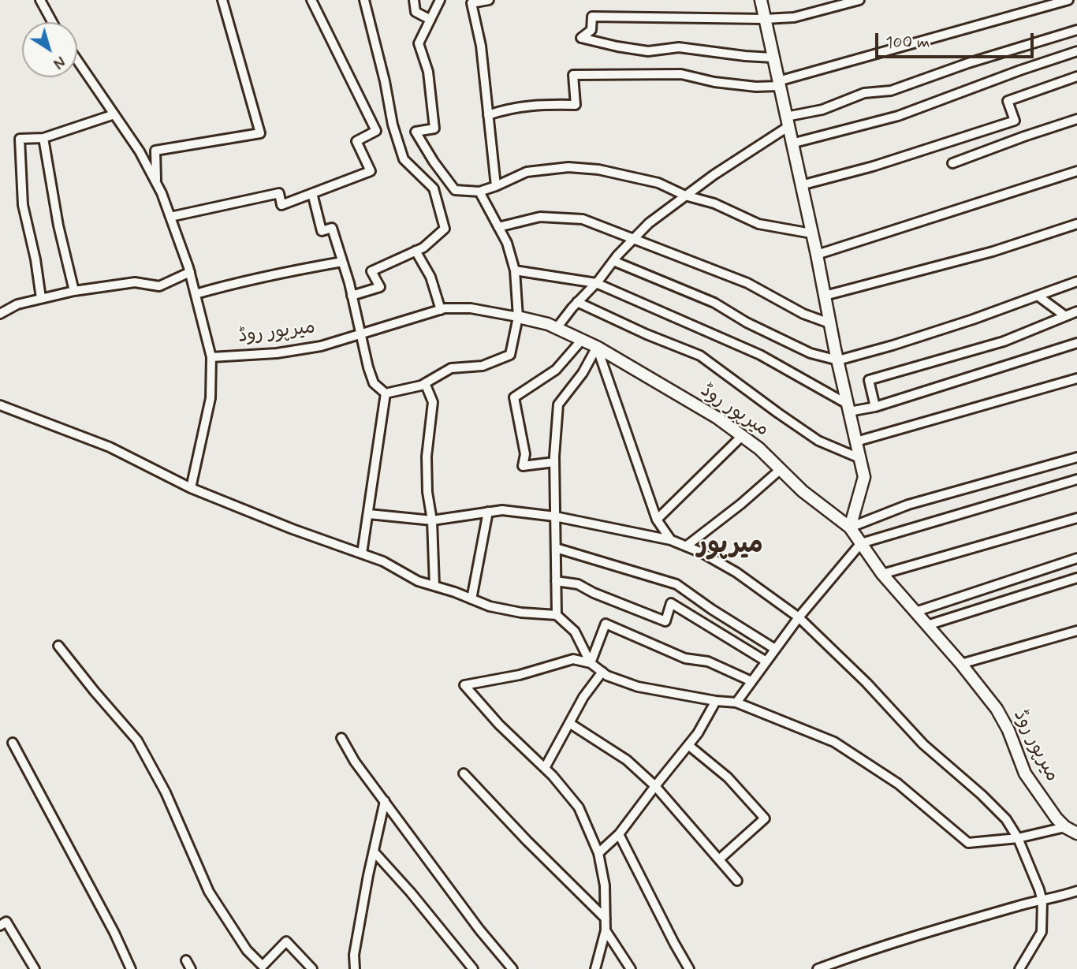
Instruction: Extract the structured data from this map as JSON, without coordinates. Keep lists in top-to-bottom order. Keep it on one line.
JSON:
{"streets":{"street":["میرپور روڈ"]},"districts":["میرپور"],"scale_bar":"100 m","north":"bottom right"}
